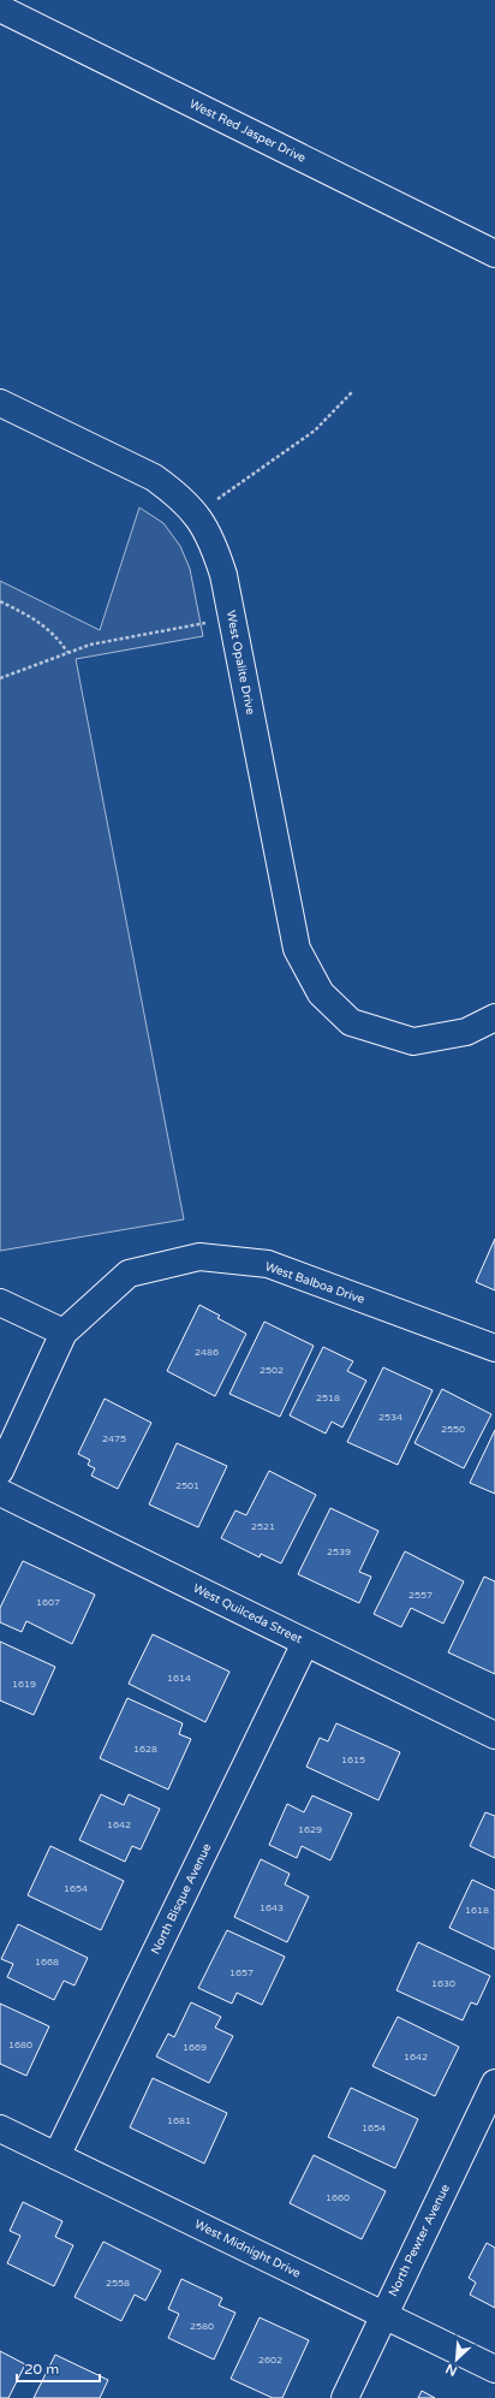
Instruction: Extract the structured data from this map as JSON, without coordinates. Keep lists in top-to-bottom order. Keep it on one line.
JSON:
{"streets":{"street":["West Red Jasper Drive","West Opalite Drive","West Balboa Drive","West Quilceda Street","North Bisque Avenue","North Pewter Avenue","West Midnight Drive"]},"crossings":[["West Quilceda Street","North Bisque Avenue"],["North Bisque Avenue","West Midnight Drive"],["North Pewter Avenue","West Midnight Drive"]],"house_numbers":["2486","2502","2518","2534","2550","2475","2501","2521","2539","2557","1607","1614","1619","1628","1615","1642","1629","1654","1643","1618","1668","1657","1630","1680","1669","1642","1681","1654","1660","2558","2580","2602"],"scale_bar":"20 m","north":"bottom left"}
